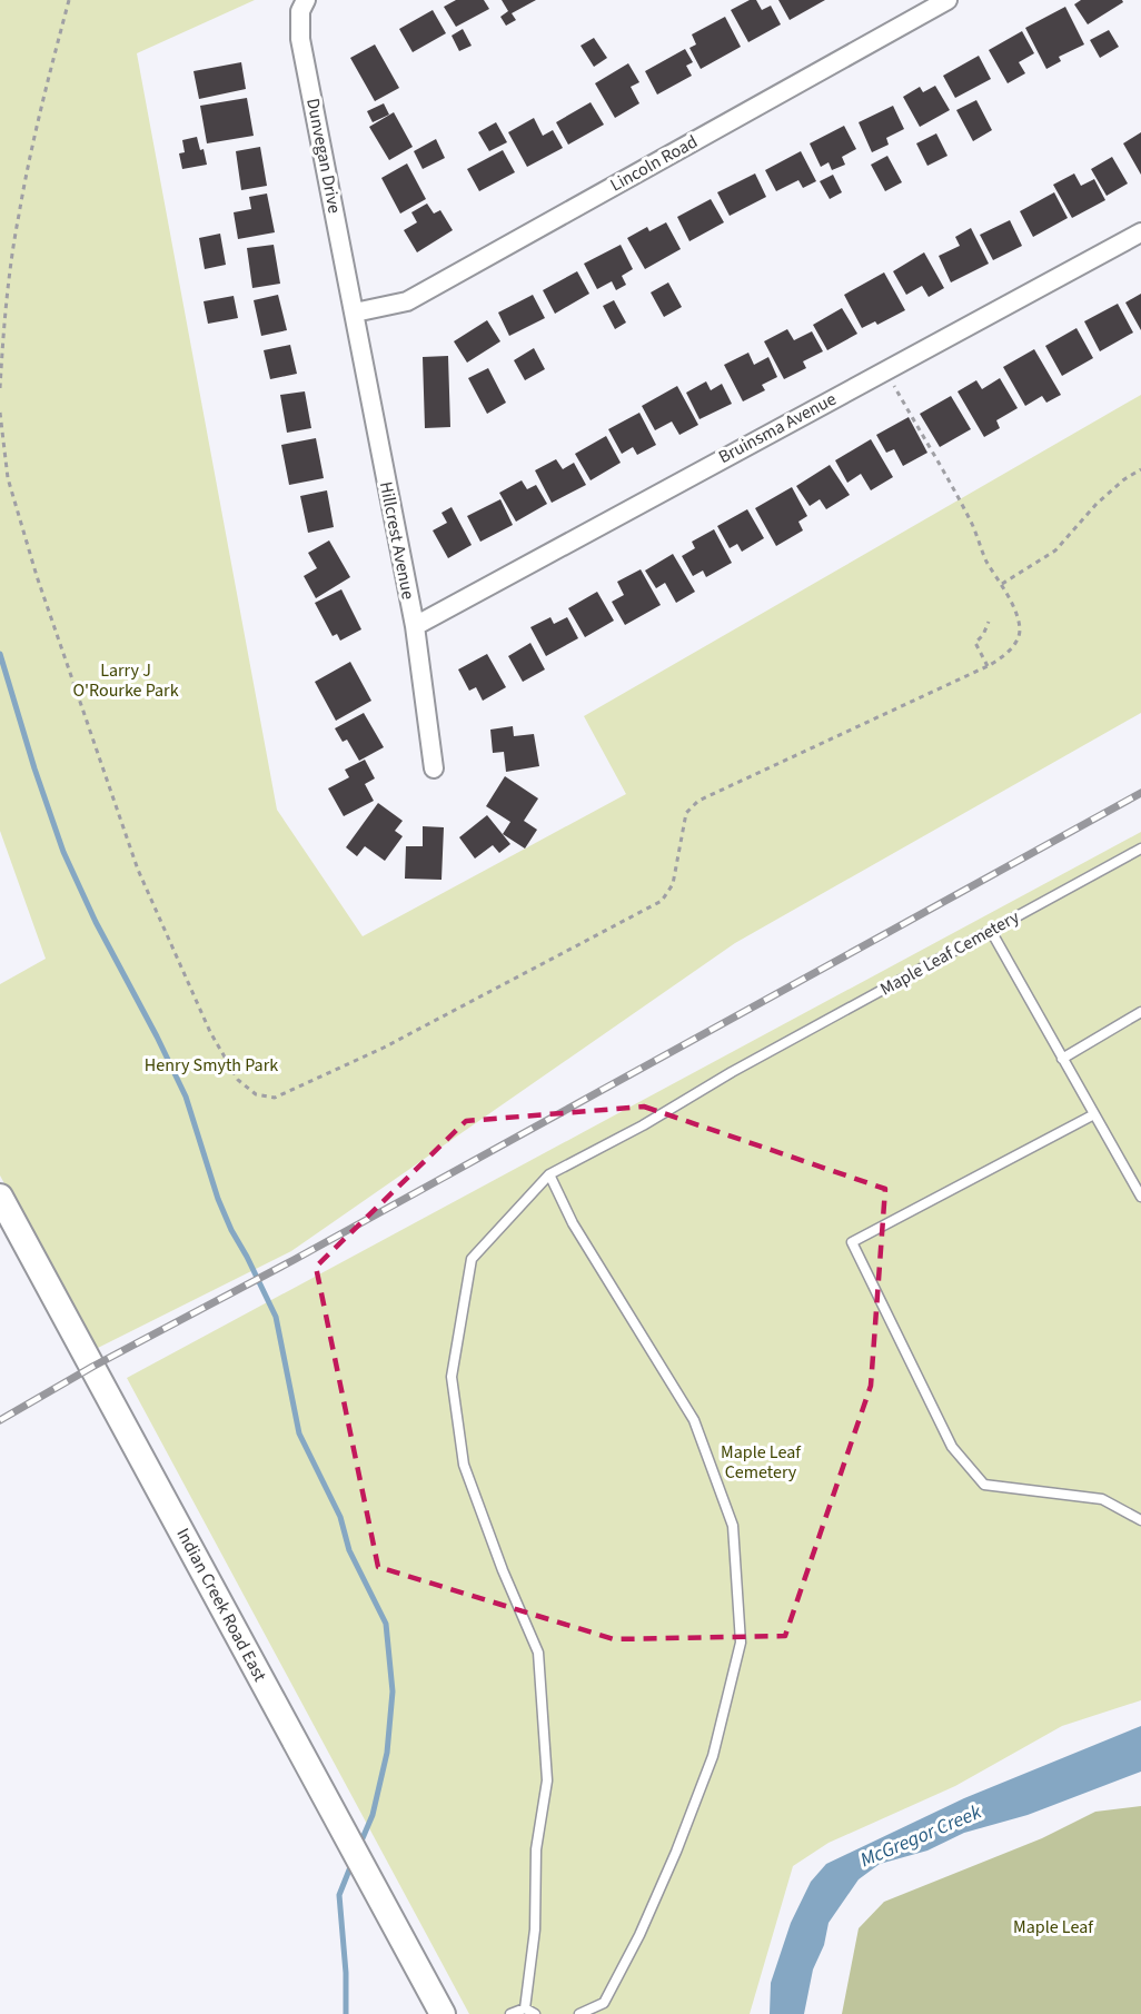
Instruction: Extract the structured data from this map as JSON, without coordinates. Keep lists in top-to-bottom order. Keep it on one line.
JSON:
{"streets":{"main road":["Indian Creek Road East"],"street":["Dunvegan Drive","Lincoln Road","Bruinsma Avenue","Hillcrest Avenue"],"lane":["Maple Leaf Cemetery"]},"crossings":[["Dunvegan Drive","Lincoln Road"],["Dunvegan Drive","Hillcrest Avenue"],["Lincoln Road","Hillcrest Avenue"],["Bruinsma Avenue","Hillcrest Avenue"]],"water":["McGregor Creek"],"parks":["Larry J O'Rourke Park","Henry Smyth Park","Maple Leaf Cemetery","Maple Leaf"]}
